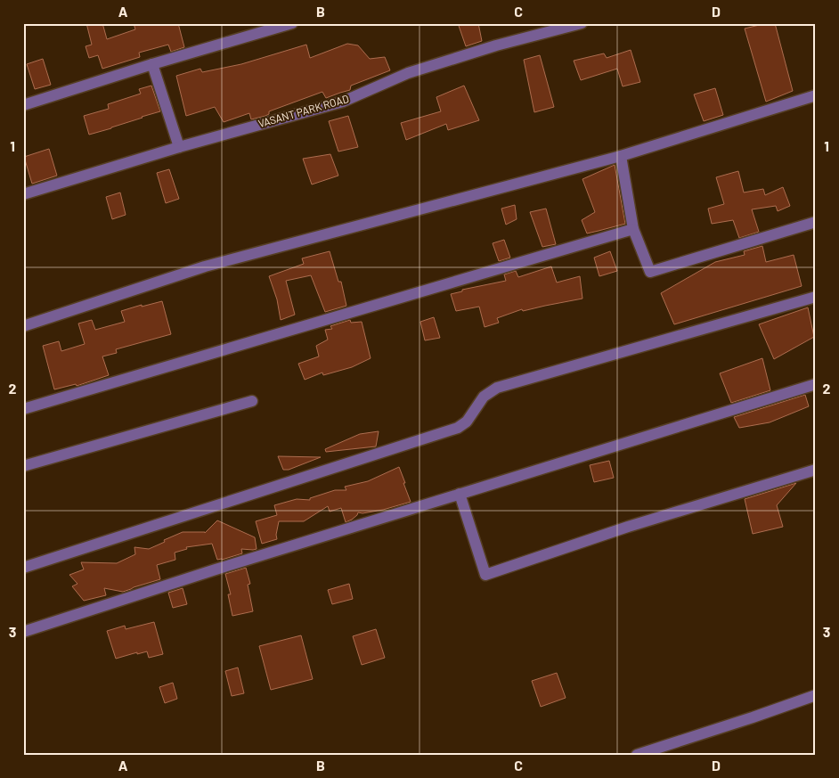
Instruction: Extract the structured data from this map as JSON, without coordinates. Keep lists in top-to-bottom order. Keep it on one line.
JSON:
{"streets":{"street":["VASANT PARK ROAD"]},"grid":{"columns":["A","B","C","D"],"rows":["1","2","3"]}}
